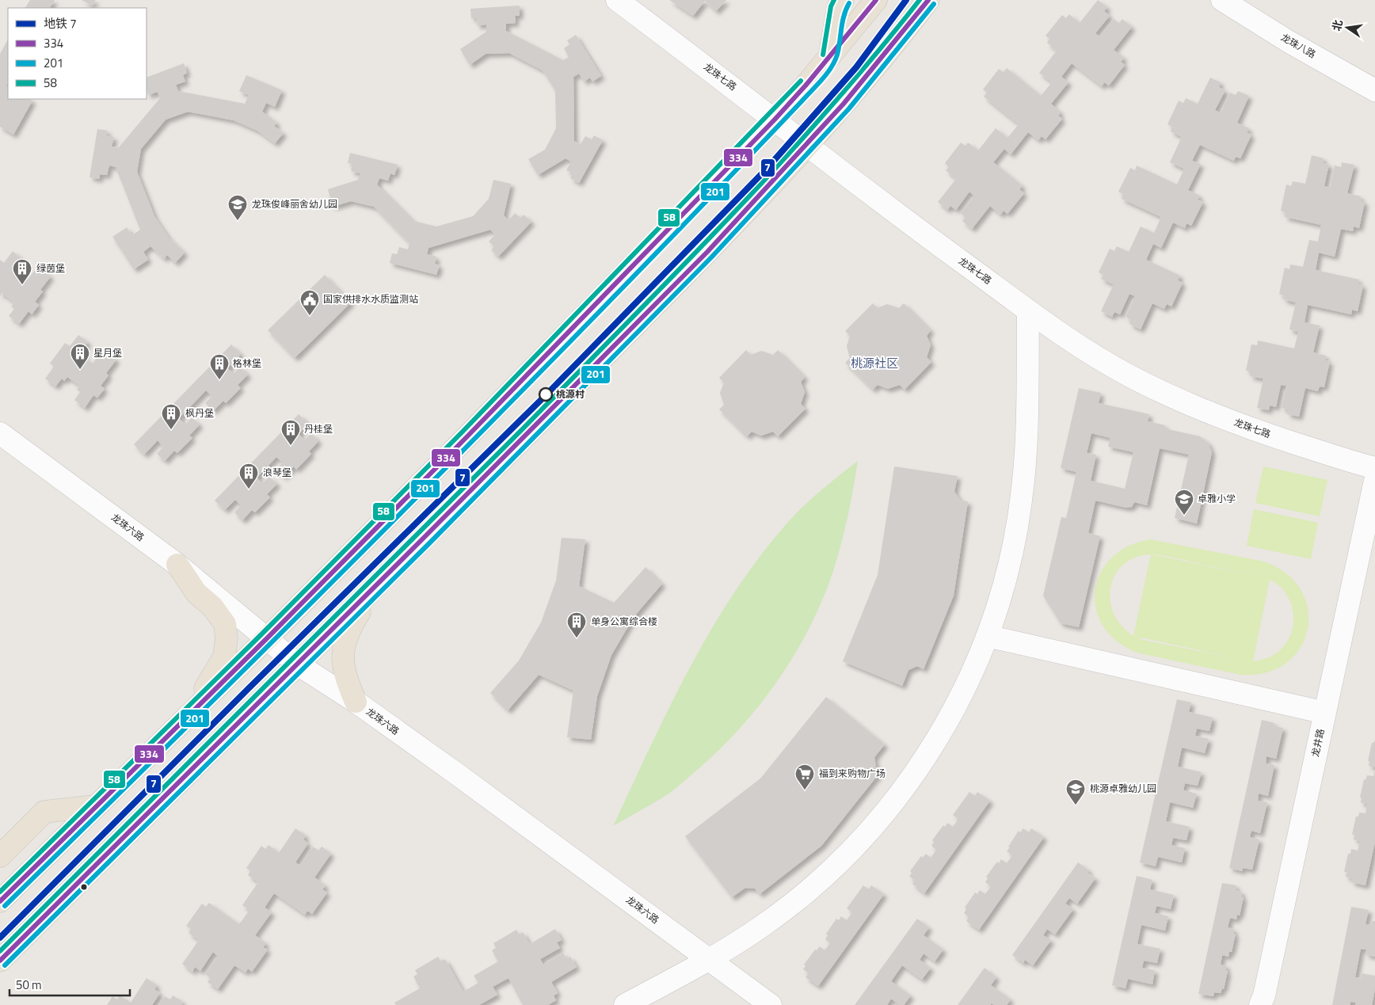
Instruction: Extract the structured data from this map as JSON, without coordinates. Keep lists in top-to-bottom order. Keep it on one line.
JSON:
{"streets":{"street":["龙珠八路","龙珠七路","龙珠六路","龙井路"]},"districts":["桃源社区"],"places":{"school or university":["龙珠俊峰丽舍幼儿园","卓雅小学","桃源卓雅幼儿园"],"building":["绿茵堡","星月堡","格林堡","枫丹堡","丹桂堡","浪琴堡","单身公寓综合楼"],"public building":["国家供排水水质监测站"],"other":["桃源村"],"supermarket":["福到来购物广场"]},"lines":["metro line 7","transit line 334","transit line 58","transit line 201"],"legend":["地铁 7","334","201","58"],"scale_bar":"50 m","north":"left"}
